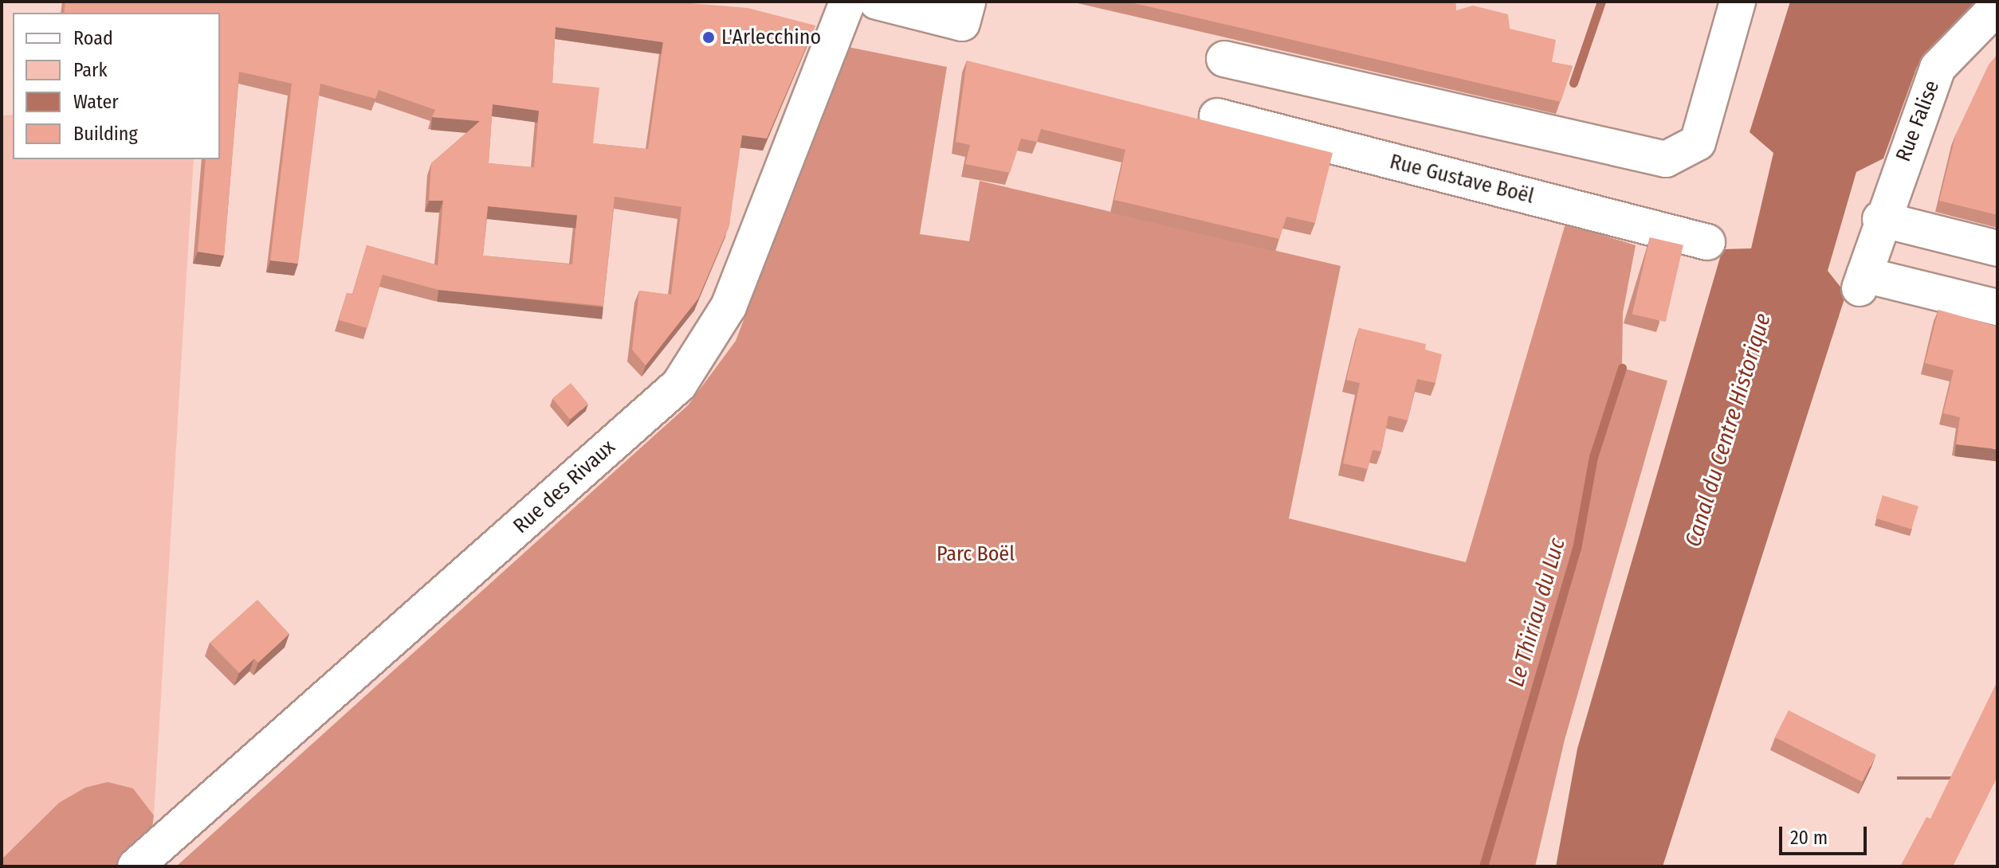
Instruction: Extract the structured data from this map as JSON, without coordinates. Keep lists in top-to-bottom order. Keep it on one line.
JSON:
{"streets":{"street":["Rue Falise","Rue Gustave Boël","Rue des Rivaux"]},"water":["Canal du Centre Historique","Le Thiriau du Luc"],"parks":["Parc Boël"],"places":["L'Arlecchino"],"legend":["Road","Park","Water","Building"],"scale_bar":"20 m"}
